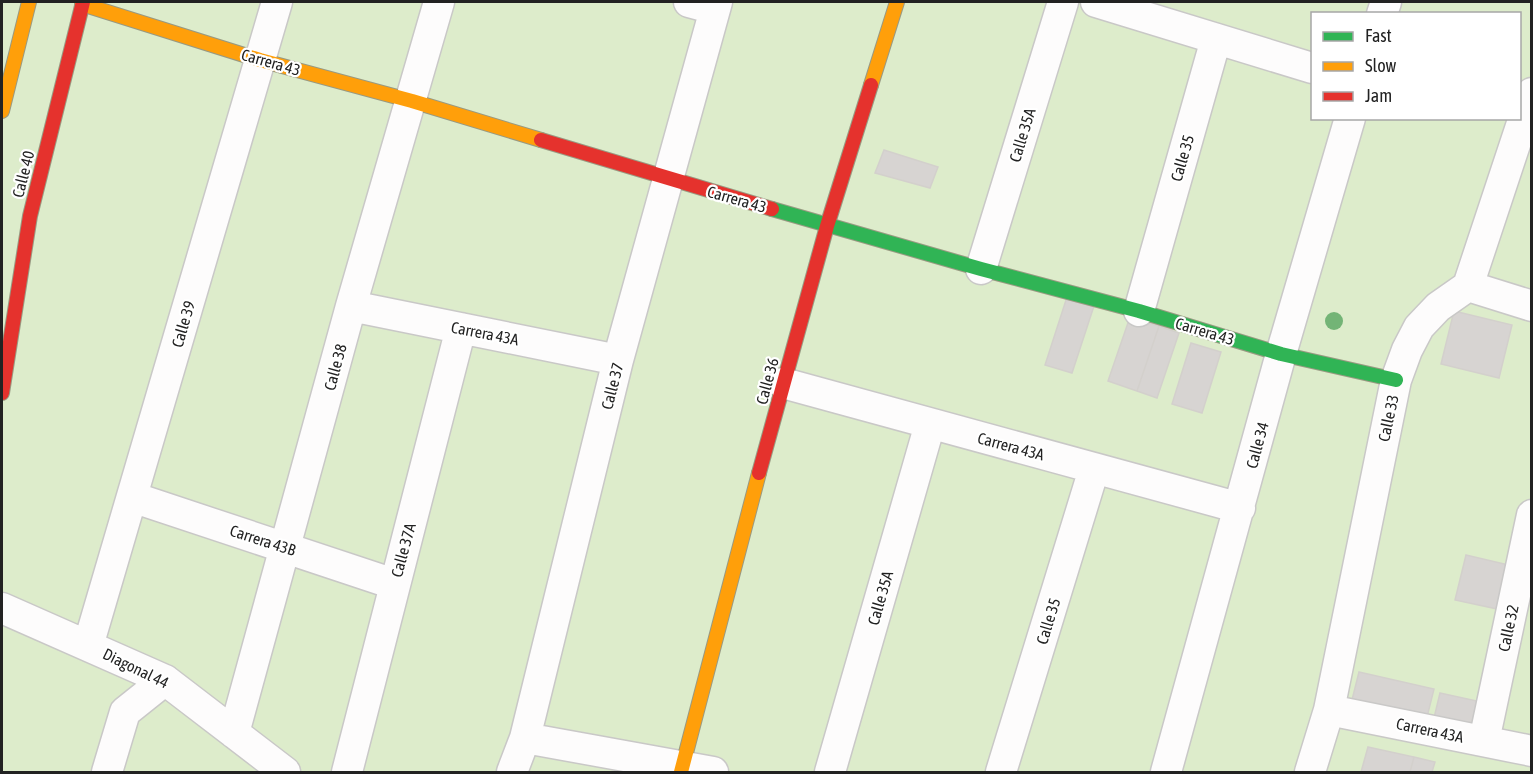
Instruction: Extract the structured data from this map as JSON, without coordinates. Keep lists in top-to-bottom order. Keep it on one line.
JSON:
{"streets":{"street":["Carrera 43","Calle 35A","Calle 35","Calle 40","Calle 39","Carrera 43A","Calle 38","Calle 36","Calle 37","Calle 33","Calle 34","Carrera 43B","Calle 37A","Calle 32","Diagonal 44"]},"crossings":[["Carrera 43","Calle 35A"],["Carrera 43","Calle 35"],["Carrera 43","Calle 40"],["Carrera 43","Calle 39"],["Carrera 43","Calle 38"],["Carrera 43","Calle 36"],["Carrera 43","Calle 37"],["Carrera 43","Calle 33"],["Carrera 43","Calle 34"],["Calle 35A","Carrera 43A"],["Calle 35","Carrera 43A"],["Calle 39","Carrera 43B"],["Calle 39","Diagonal 44"],["Carrera 43A","Calle 38"],["Carrera 43A","Calle 36"],["Carrera 43A","Calle 37"],["Carrera 43A","Calle 33"],["Carrera 43A","Calle 34"],["Carrera 43A","Calle 37A"],["Carrera 43A","Calle 32"],["Calle 38","Carrera 43B"],["Calle 38","Diagonal 44"],["Carrera 43B","Calle 37A"]],"legend":["Fast","Slow","Jam"]}
